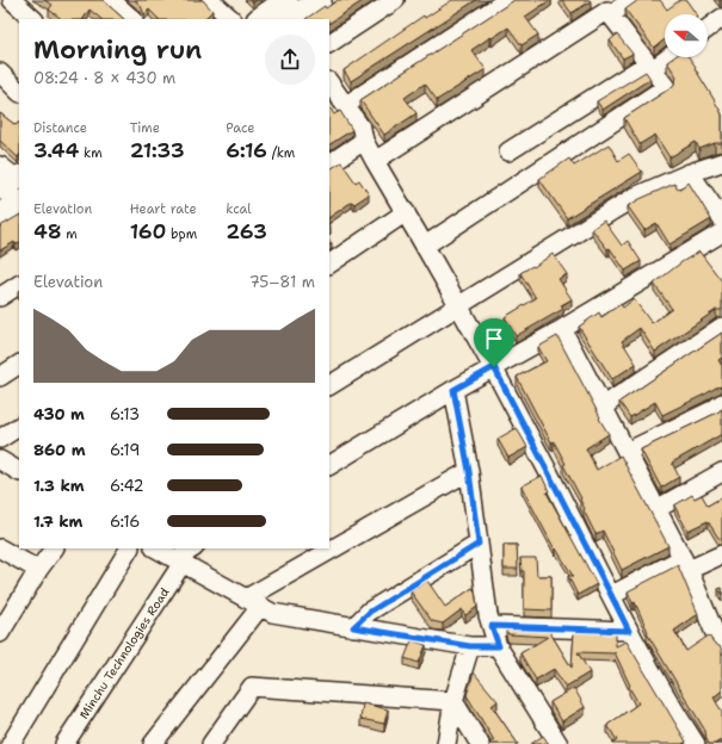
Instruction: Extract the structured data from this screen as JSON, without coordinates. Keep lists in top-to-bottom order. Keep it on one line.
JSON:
{"streets":{"street":["Minchu Technologies Road"]},"north":"left","page":{"heading":["Morning run","08:24 · 8 × 430 m"],"stats":[["Distance","3.44 km"],["Time","21:33"],["Pace","6:16 /km"],["Elevation","48 m"],["Heart rate","160 bpm"],["kcal","263"]],"chart":["Elevation","75–81 m"],"list":[{"name":"430 m","note":"6:13"},{"name":"860 m","note":"6:19"},{"name":"1.3 km","note":"6:42"},{"name":"1.7 km","note":"6:16"}]}}
